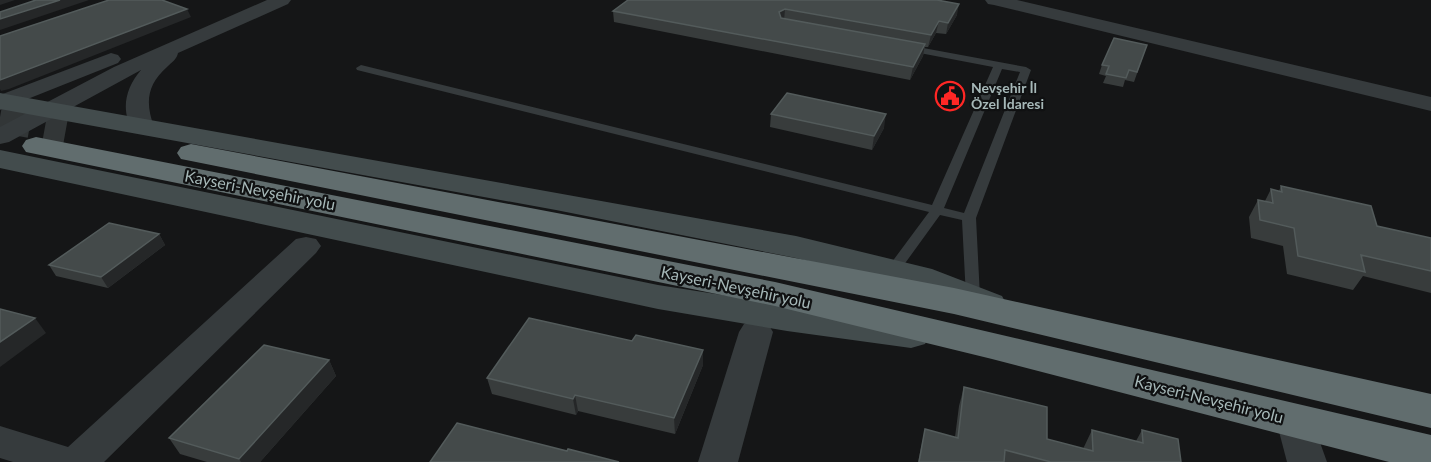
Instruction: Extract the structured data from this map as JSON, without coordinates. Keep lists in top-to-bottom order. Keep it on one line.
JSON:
{"streets":{"highway":["Kayseri-Nevşehir yolu"]},"places":{"public building":["Nevşehir İl Özel İdaresi"]}}
